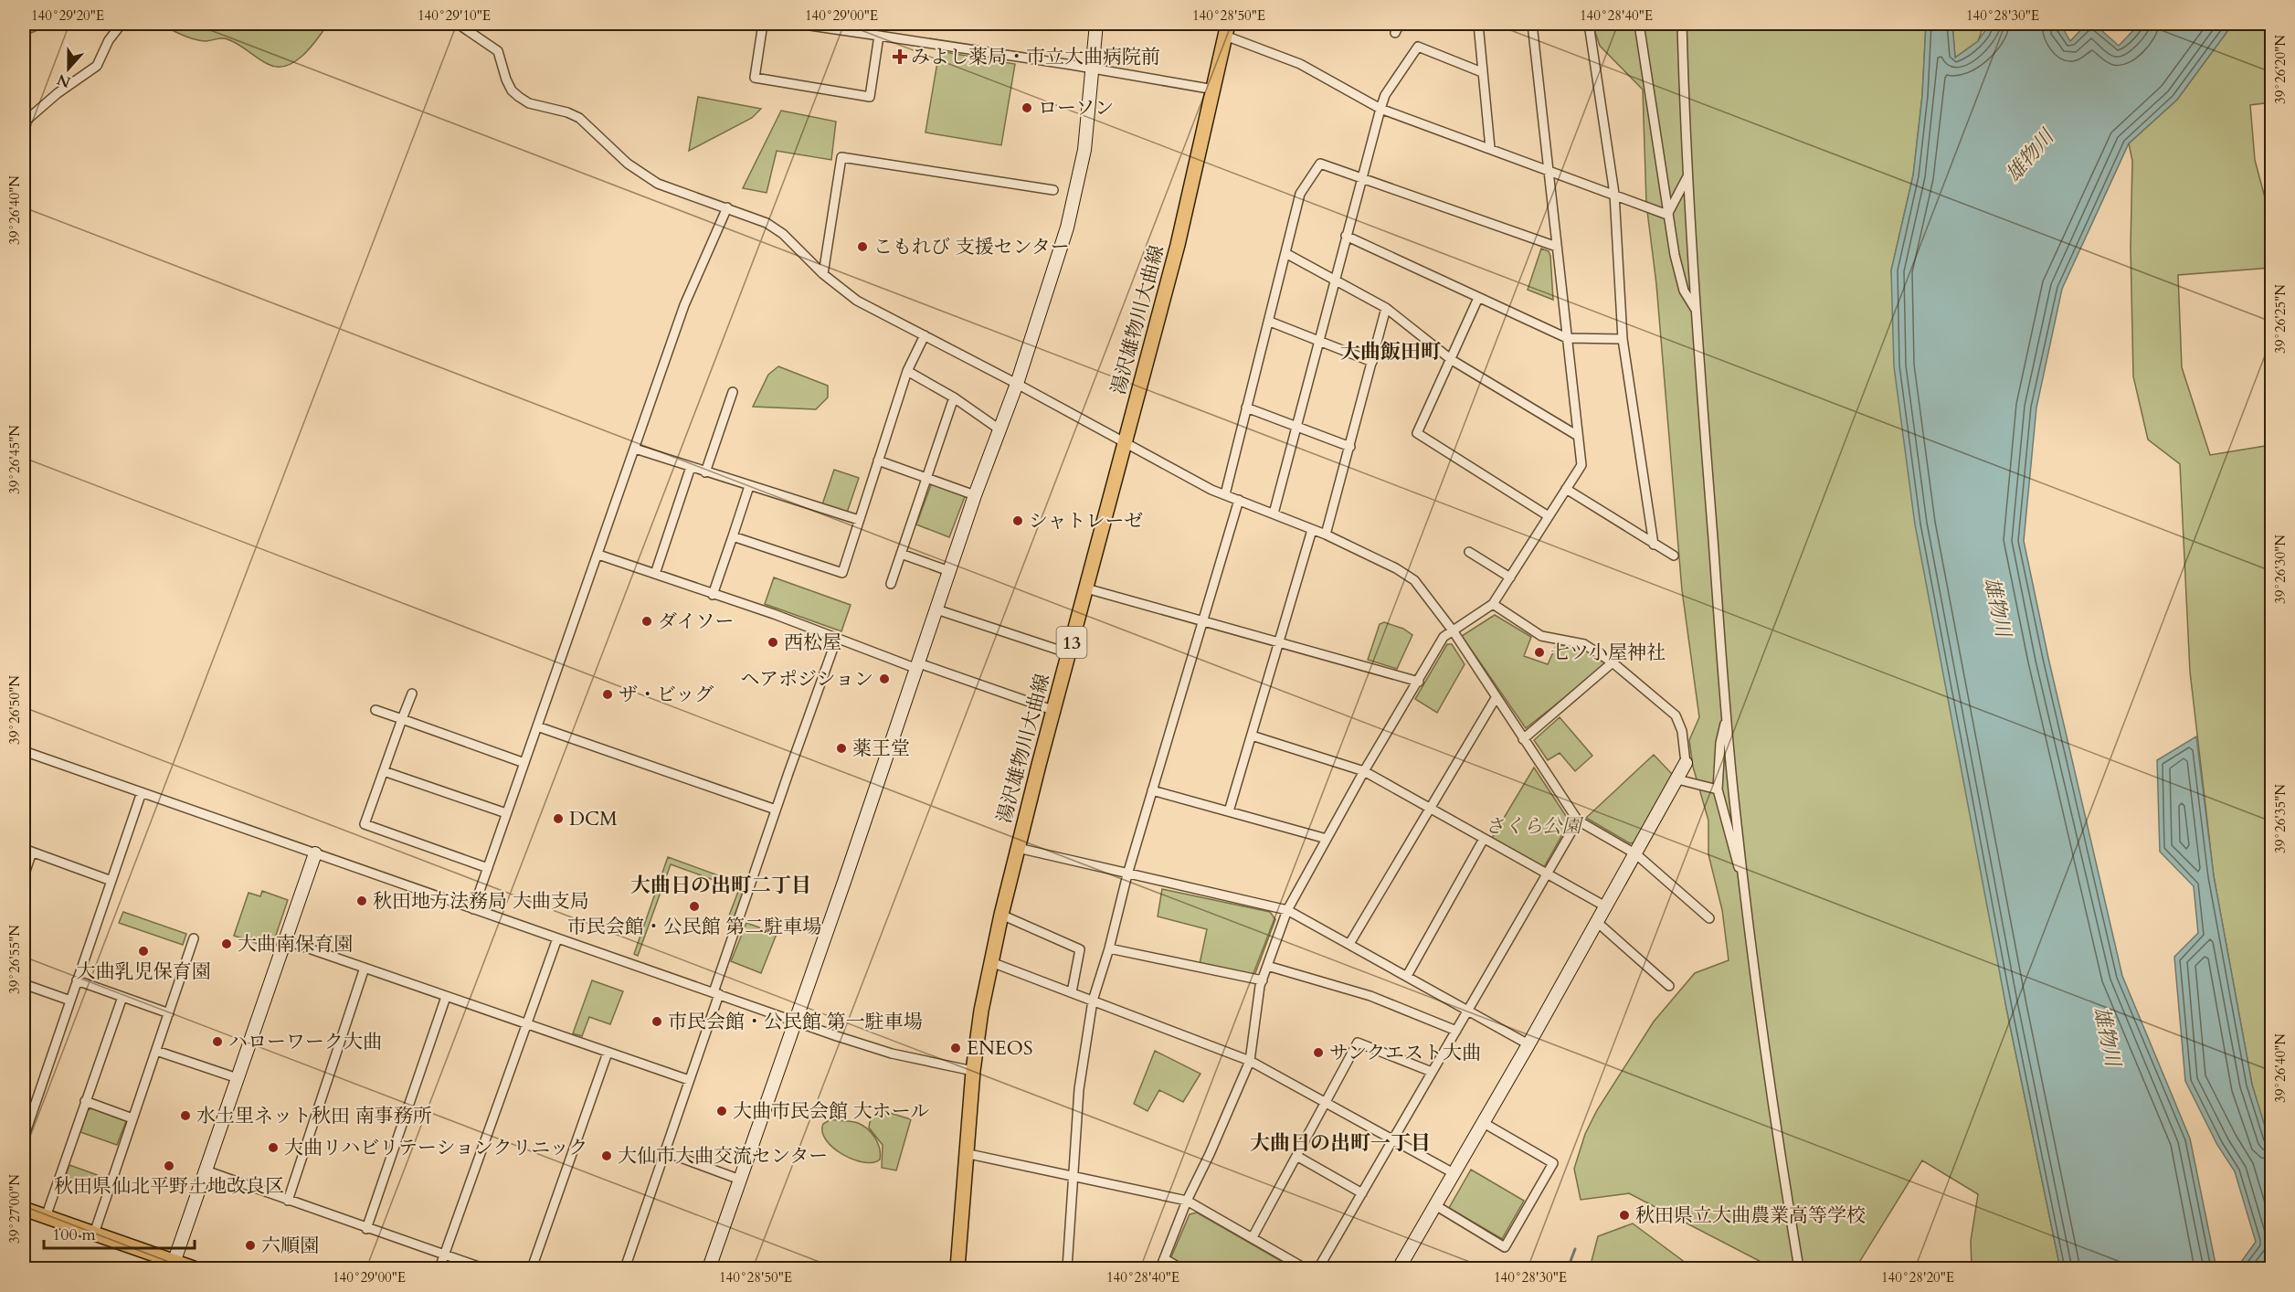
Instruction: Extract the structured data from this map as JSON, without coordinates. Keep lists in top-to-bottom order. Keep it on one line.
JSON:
{"streets":{"main road":["湯沢雄物川大曲線","13"]},"districts":["大曲飯田町","大曲日の出町二丁目","大曲日の出町一丁目"],"water":["雄物川"],"parks":["さくら公園"],"places":{"health":["みよし薬局・市立大曲病院前"],"other":["ローソン","こもれび 支援センター","シャトレーゼ","ダイソー","西松屋","七ツ小屋神社","ヘアポジション","ザ・ビッグ","薬王堂","DCM","秋田地方法務局 大曲支局","市民会館・公民館 第二駐車場","大曲南保育園","大曲乳児保育園","市民会館・公民館 第一駐車場","ハローワーク大曲","ENEOS","サンクエスト大曲","大曲市民会館 大ホール","水土里ネット秋田 南事務所","大曲リハビリテーションクリニック","大仙市大曲交流センター","秋田県仙北平野土地改良区","秋田県立大曲農業高等学校","六順園"]},"scale_bar":"100 m","north":"bottom","coordinates":["140°29'20\"E","140°29'10\"E","140°29'00\"E","140°28'50\"E","140°28'40\"E","140°28'30\"E","39°26'20\"N","39°26'40\"N","39°26'25\"N","39°26'45\"N","39°26'30\"N","39°26'50\"N","39°26'35\"N","39°26'55\"N","39°27'00\"N","140°28'20\"E"]}
